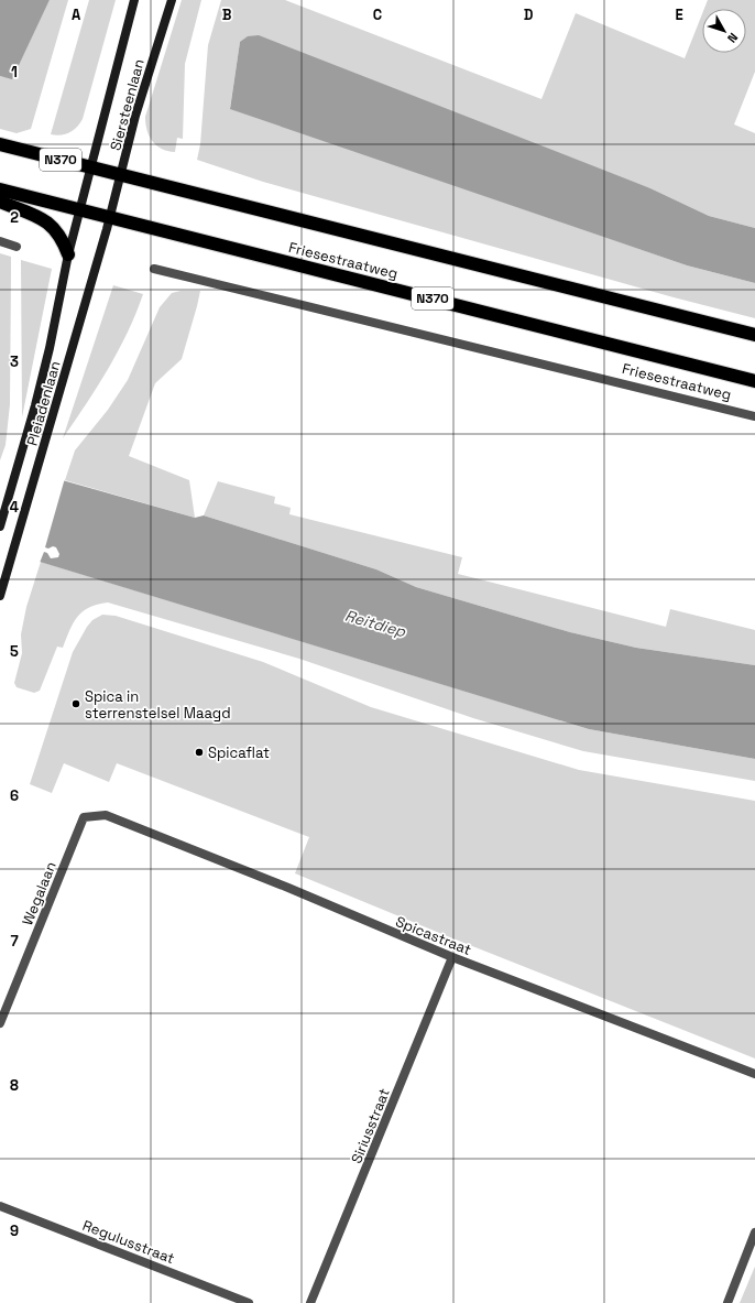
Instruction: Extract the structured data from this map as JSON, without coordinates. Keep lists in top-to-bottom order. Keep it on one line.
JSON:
{"streets":{"highway":["N370","Friesestraatweg"],"main road":["Siersteenlaan","Pleiadenlaan"],"street":["Wegalaan","Spicastraat","Siriusstraat","Regulusstraat"]},"crossings":[["Siersteenlaan","Friesestraatweg"],["Siersteenlaan","Pleiadenlaan"],["Friesestraatweg","Pleiadenlaan"],["Wegalaan","Spicastraat"],["Spicastraat","Siriusstraat"]],"water":["Reitdiep"],"places":["Spica in sterrenstelsel Maagd","Spicaflat"],"north":"bottom right","grid":{"columns":["A","B","C","D","E"],"rows":["1","2","3","4","5","6","7","8","9"]}}
